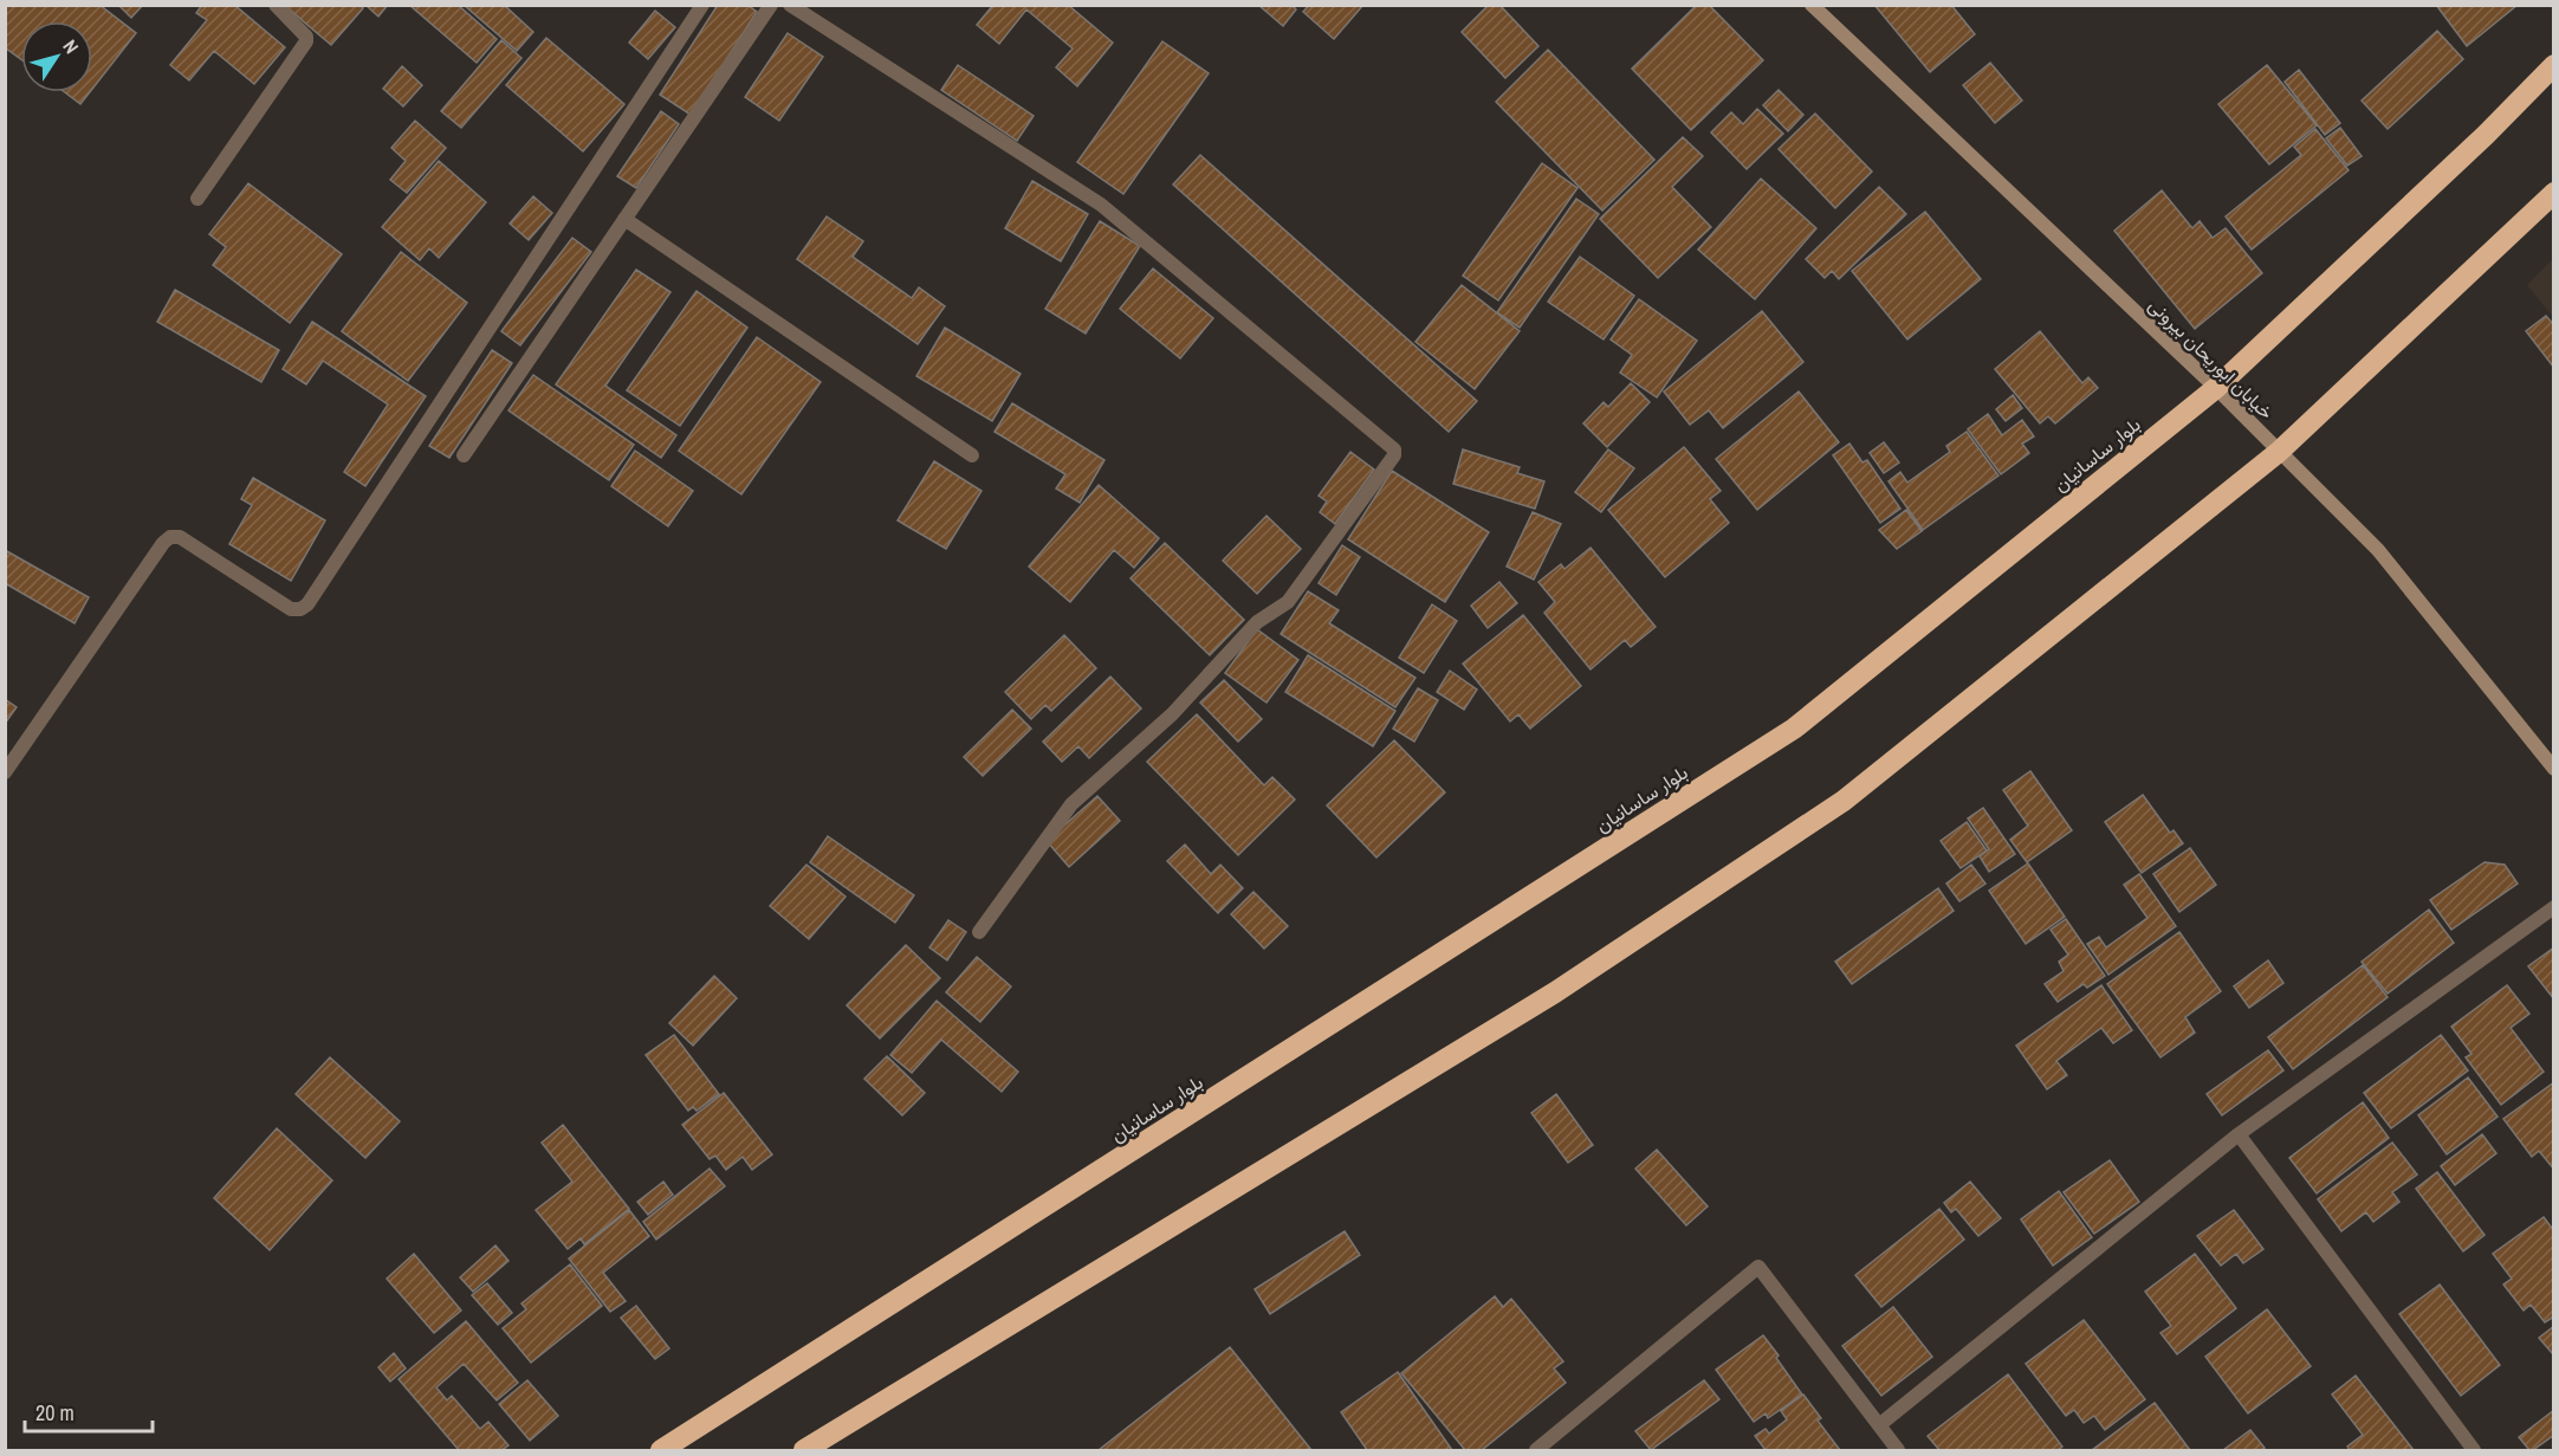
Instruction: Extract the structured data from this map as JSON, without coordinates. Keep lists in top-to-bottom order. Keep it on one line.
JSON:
{"streets":{"highway":["بلوار ساسانیان"],"street":["خیابان ابوریحان بیرونی"]},"crossings":[["خیابان ابوریحان بیرونی","بلوار ساسانیان"]],"scale_bar":"20 m","north":"top right"}
